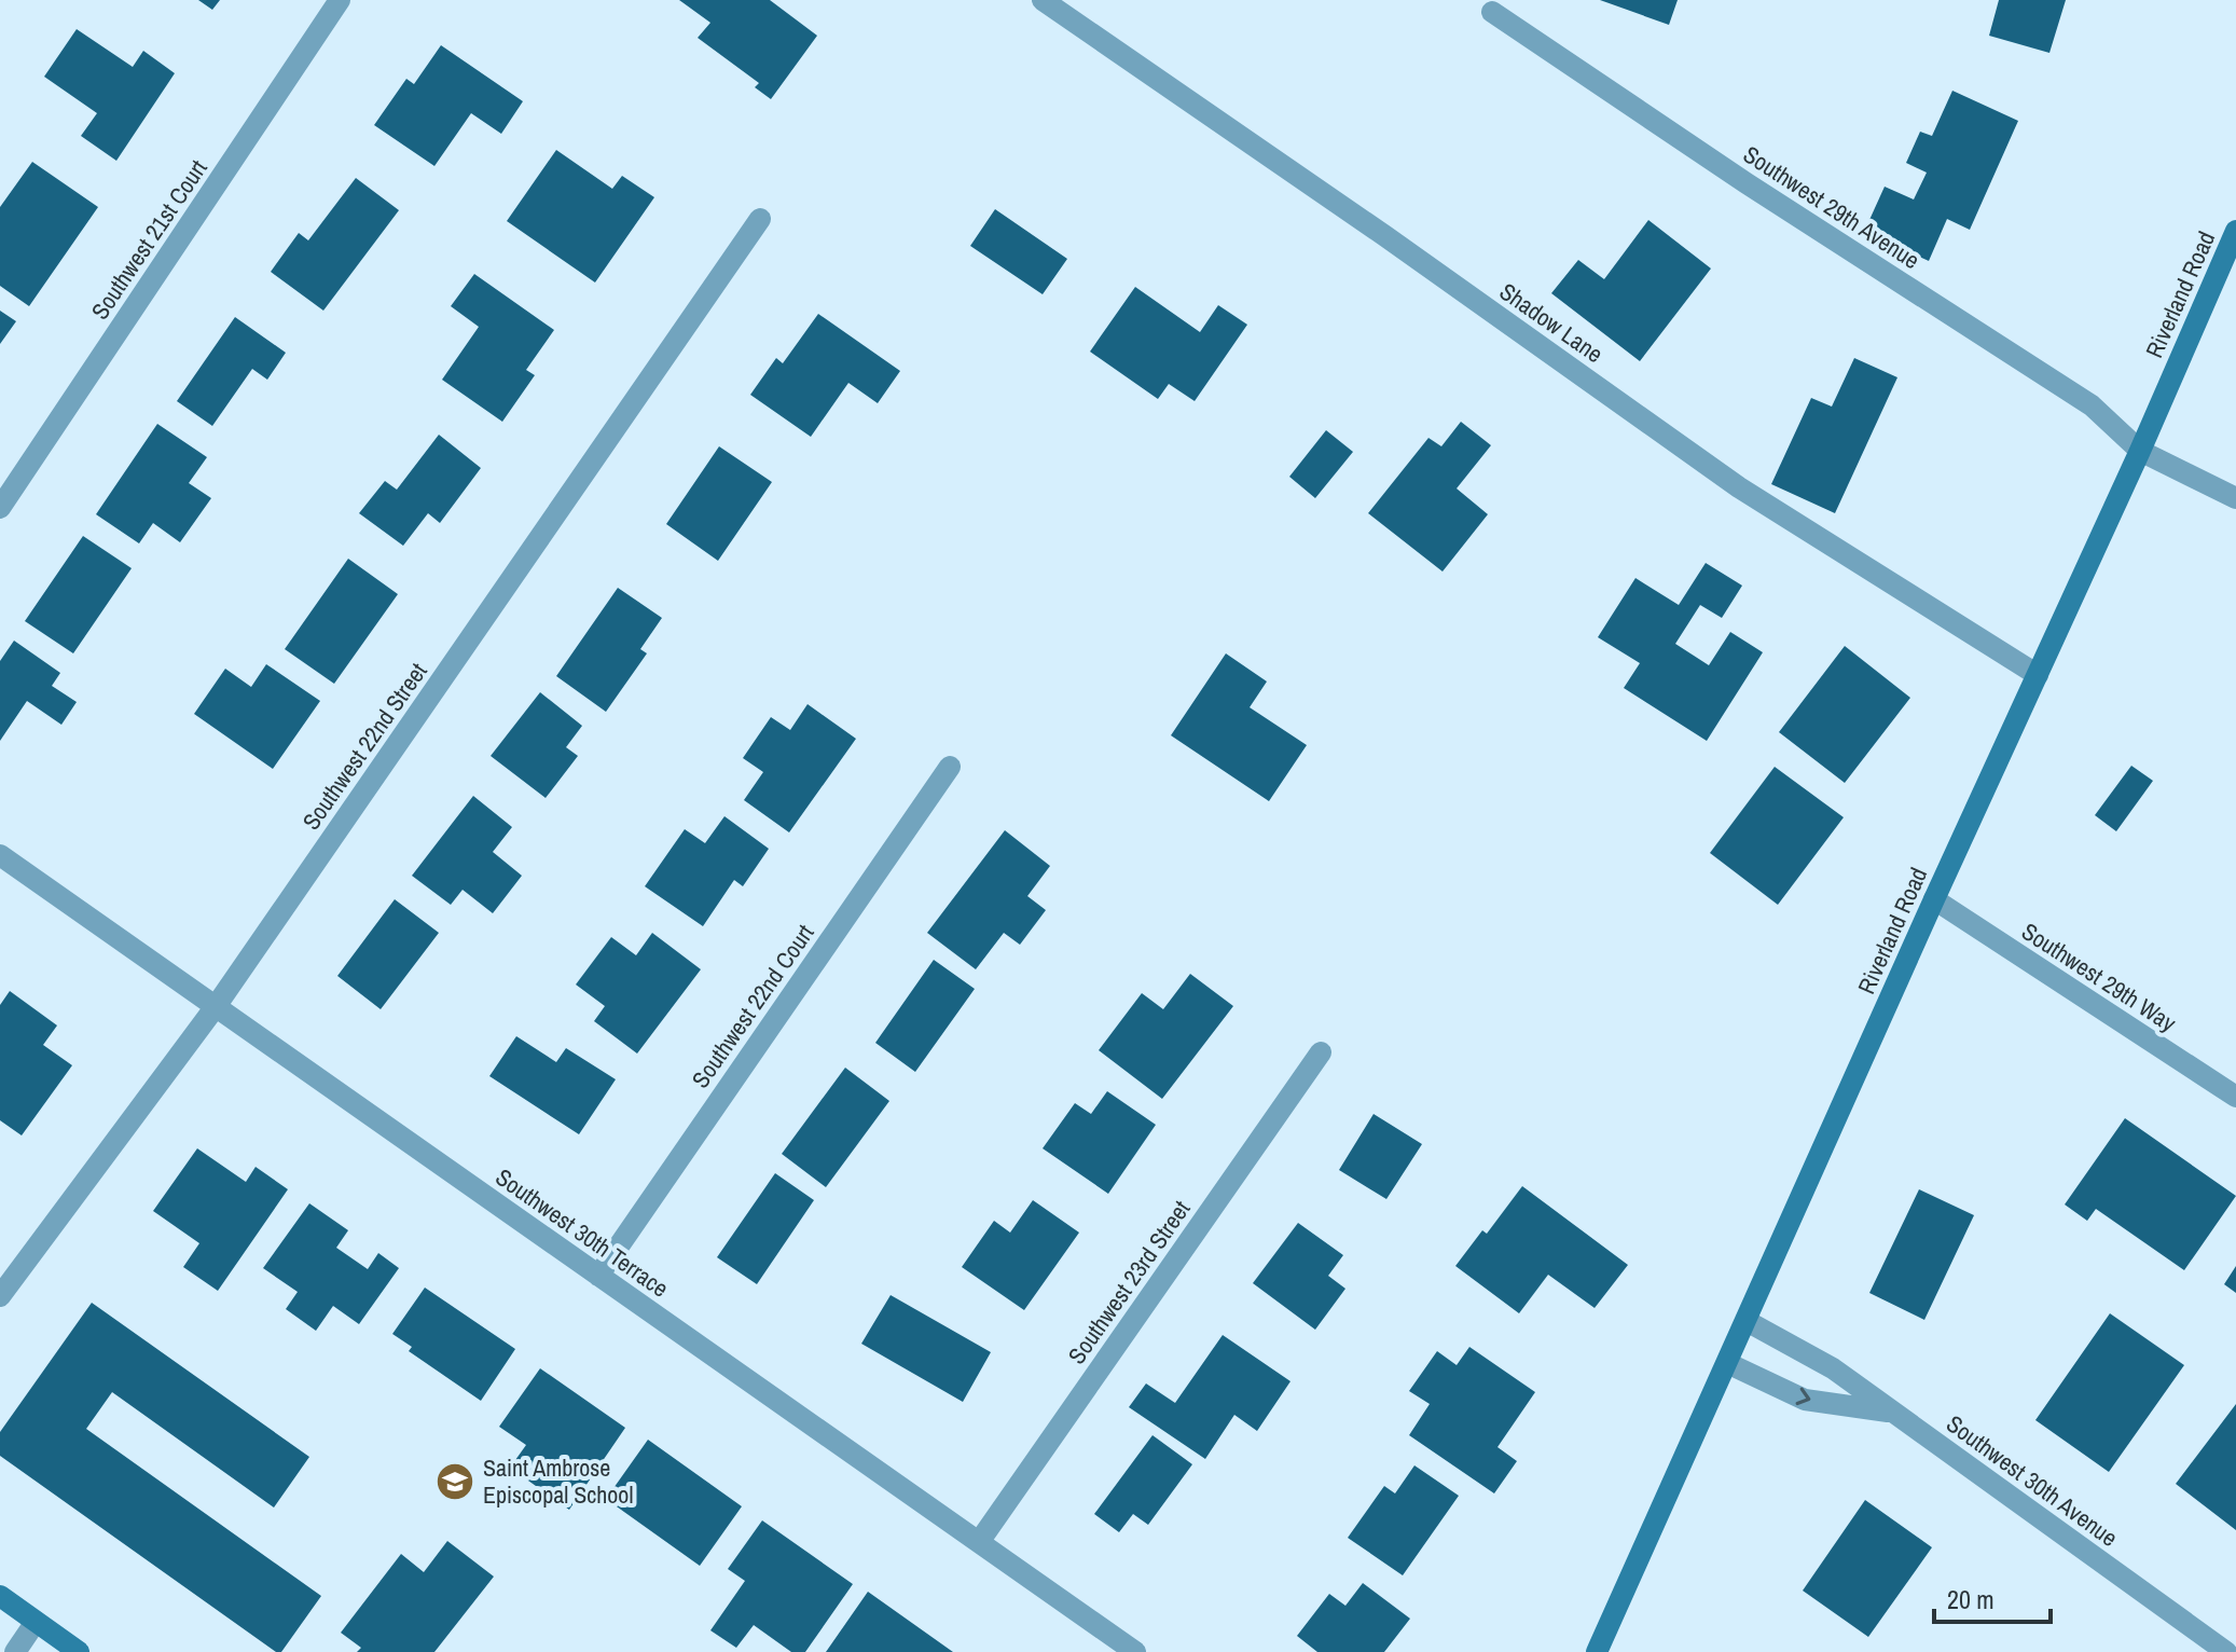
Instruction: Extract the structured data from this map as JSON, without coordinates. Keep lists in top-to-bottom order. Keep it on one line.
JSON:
{"streets":{"street":["Southwest 29th Avenue","Southwest 21st Court","Riverland Road","Shadow Lane","Southwest 22nd Street","Southwest 29th Way","Southwest 22nd Court","Southwest 30th Terrace","Southwest 23rd Street","Southwest 30th Avenue"]},"crossings":[["Southwest 29th Avenue","Riverland Road"],["Riverland Road","Shadow Lane"],["Riverland Road","Southwest 29th Way"],["Riverland Road","Southwest 30th Avenue"],["Southwest 22nd Street","Southwest 30th Terrace"],["Southwest 22nd Court","Southwest 30th Terrace"],["Southwest 30th Terrace","Southwest 23rd Street"]],"places":{"school or university":["Saint Ambrose Episcopal School"]},"scale_bar":"20 m"}
